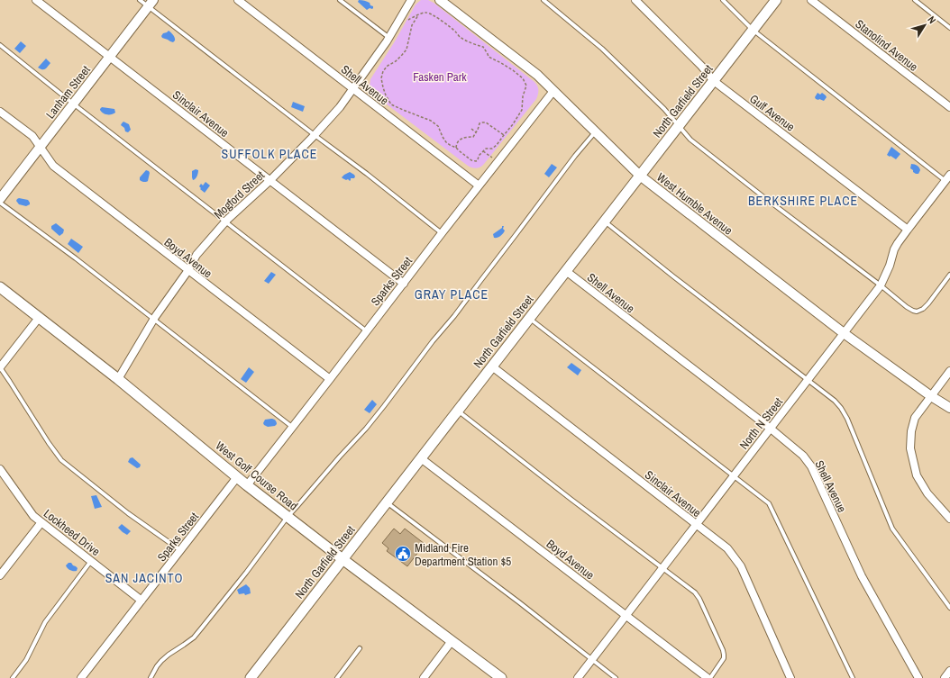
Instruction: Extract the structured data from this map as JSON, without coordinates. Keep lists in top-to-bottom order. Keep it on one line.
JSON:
{"streets":{"main road":["North Garfield Street","West Golf Course Road"],"street":["Stanolind Avenue","Shell Avenue","Lanham Street","Gulf Avenue","Sinclair Avenue","Mogford Street","West Humble Avenue","Boyd Avenue","Sparks Street","North N Street","Lockheed Drive"]},"crossings":[["Shell Avenue","North Garfield Street"],["Shell Avenue","Mogford Street"],["Shell Avenue","Sparks Street"],["Shell Avenue","North N Street"],["Lanham Street","Sinclair Avenue"],["Lanham Street","Boyd Avenue"],["North Garfield Street","Gulf Avenue"],["North Garfield Street","Sinclair Avenue"],["North Garfield Street","West Humble Avenue"],["North Garfield Street","Boyd Avenue"],["North Garfield Street","West Golf Course Road"],["Gulf Avenue","North N Street"],["Sinclair Avenue","Mogford Street"],["Sinclair Avenue","Sparks Street"],["Sinclair Avenue","North N Street"],["Mogford Street","Boyd Avenue"],["Mogford Street","West Golf Course Road"],["West Humble Avenue","Sparks Street"],["West Humble Avenue","North N Street"],["Boyd Avenue","Sparks Street"],["Boyd Avenue","North N Street"],["Sparks Street","West Golf Course Road"],["Sparks Street","Lockheed Drive"]],"districts":["SUFFOLK PLACE","BERKSHIRE PLACE","GRAY PLACE","SAN JACINTO"],"parks":["Fasken Park"],"places":{"public building":["Midland Fire Department Station $5"]},"north":"top right"}
